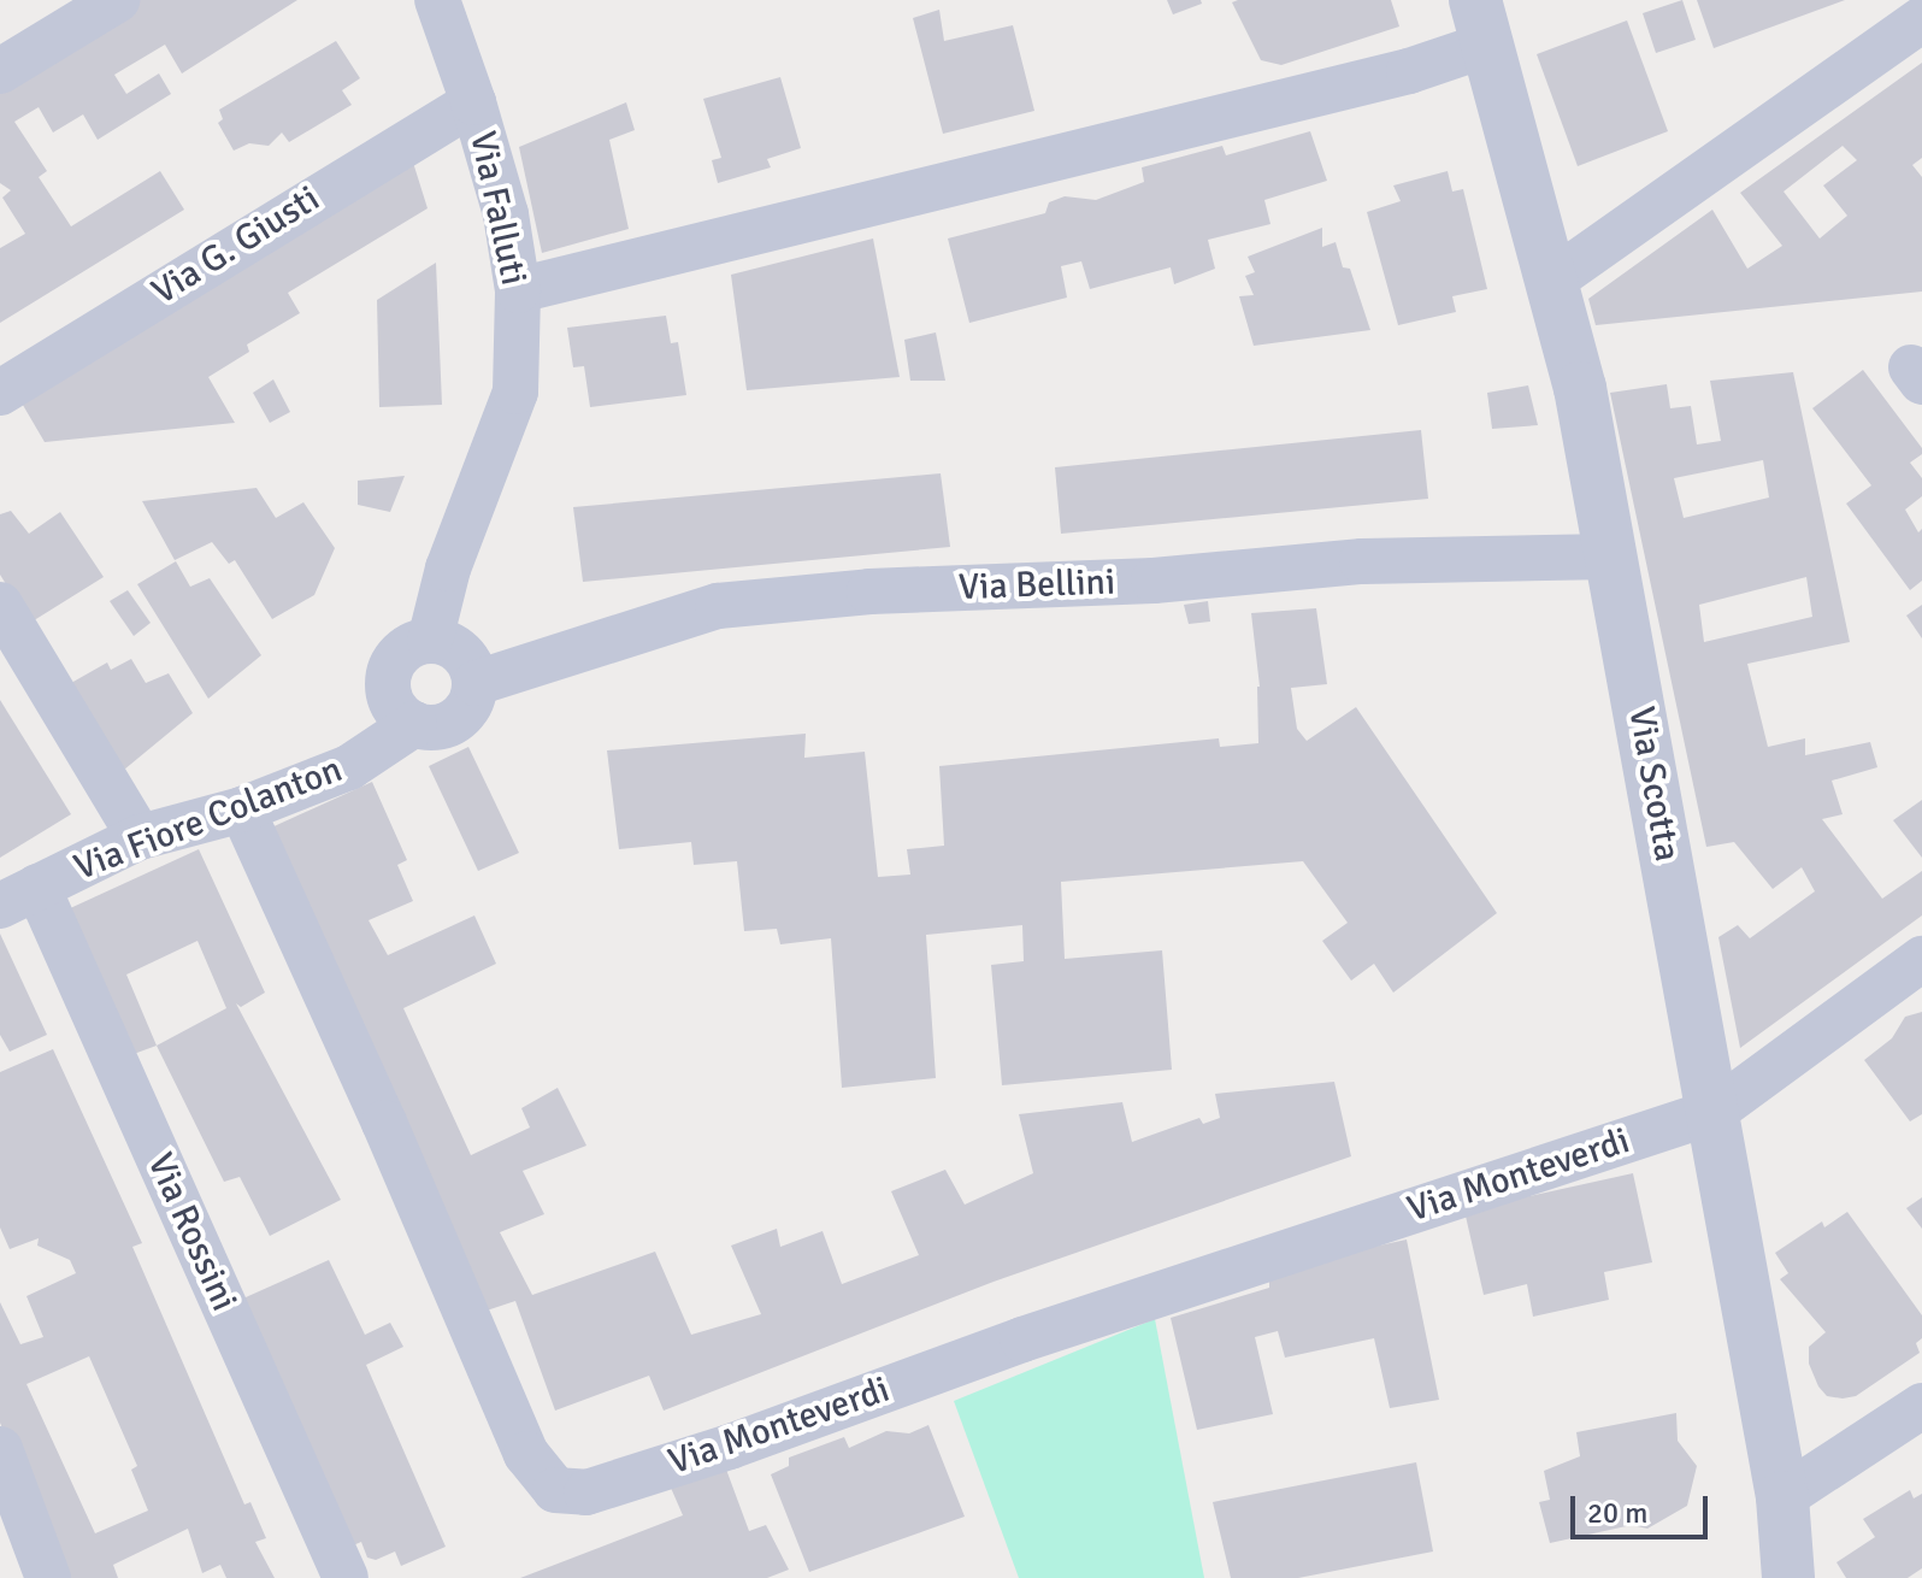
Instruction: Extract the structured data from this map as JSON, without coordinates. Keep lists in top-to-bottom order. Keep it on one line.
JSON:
{"streets":{"street":["Via Falluti","Via G. Giusti","Via Bellini","Via Scotta","Via Fiore Colanton","Via Monteverdi","Via Rossini"]},"crossings":[["Via Falluti","Via G. Giusti"],["Via Falluti","Via Bellini"],["Via Falluti","Via Fiore Colanton"],["Via Bellini","Via Scotta"],["Via Bellini","Via Fiore Colanton"],["Via Scotta","Via Monteverdi"],["Via Fiore Colanton","Via Monteverdi"],["Via Fiore Colanton","Via Rossini"]],"scale_bar":"20 m"}
